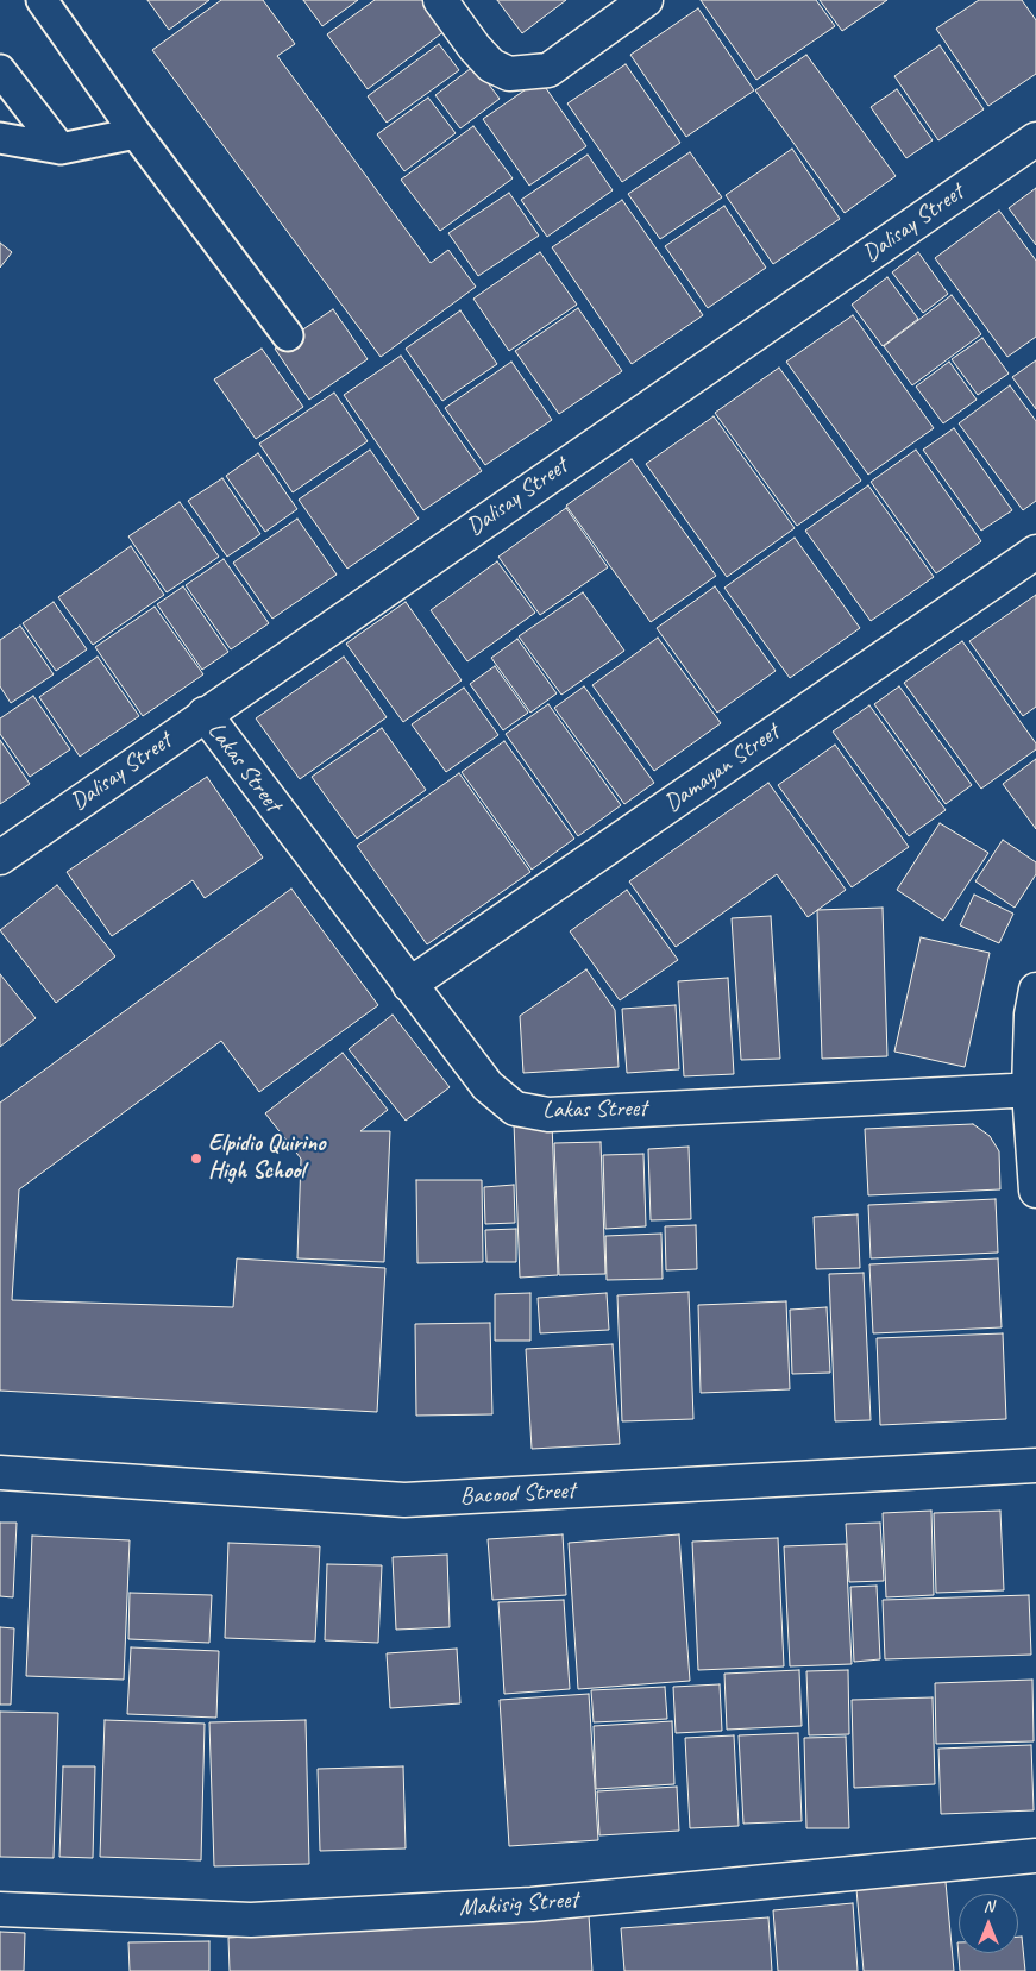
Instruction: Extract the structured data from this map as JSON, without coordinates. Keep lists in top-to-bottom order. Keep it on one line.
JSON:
{"streets":{"street":["Dalisay Street","Lakas Street","Damayan Street","Bacood Street","Makisig Street"]},"crossings":[["Dalisay Street","Lakas Street"],["Lakas Street","Damayan Street"]],"places":["Elpidio Quirino High School"],"north":"top"}
